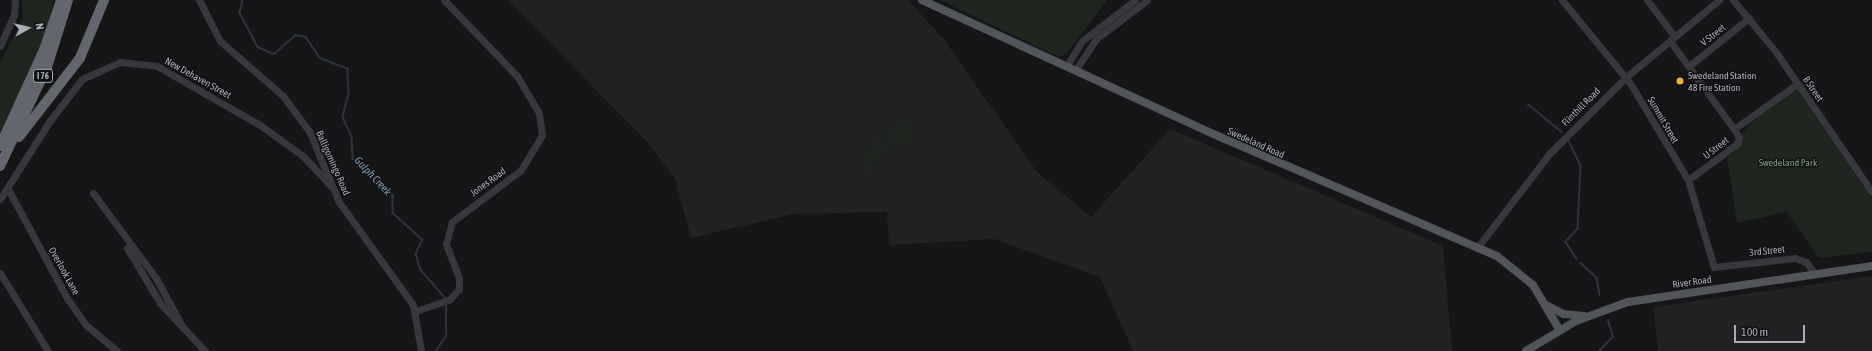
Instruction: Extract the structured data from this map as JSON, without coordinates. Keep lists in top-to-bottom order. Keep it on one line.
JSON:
{"streets":{"highway":["I 76"],"main road":["Swedeland Road","River Road"],"street":["V Street","New Dehaven Street","B Street","Flinthill Road","Summit Street","U Street","Balligomingo Road","Jones Road","3rd Street","Overlook Lane"]},"crossings":[["V Street","B Street"],["New Dehaven Street","Balligomingo Road"],["New Dehaven Street","Overlook Lane"],["B Street","U Street"],["Flinthill Road","Summit Street"],["Flinthill Road","Swedeland Road"],["Summit Street","U Street"],["Summit Street","3rd Street"],["Swedeland Road","River Road"],["Balligomingo Road","Jones Road"],["3rd Street","River Road"]],"water":["Gulph Creek"],"parks":["Swedeland Park"],"places":["Swedeland Station 48 Fire Station"],"scale_bar":"100 m","north":"right"}
